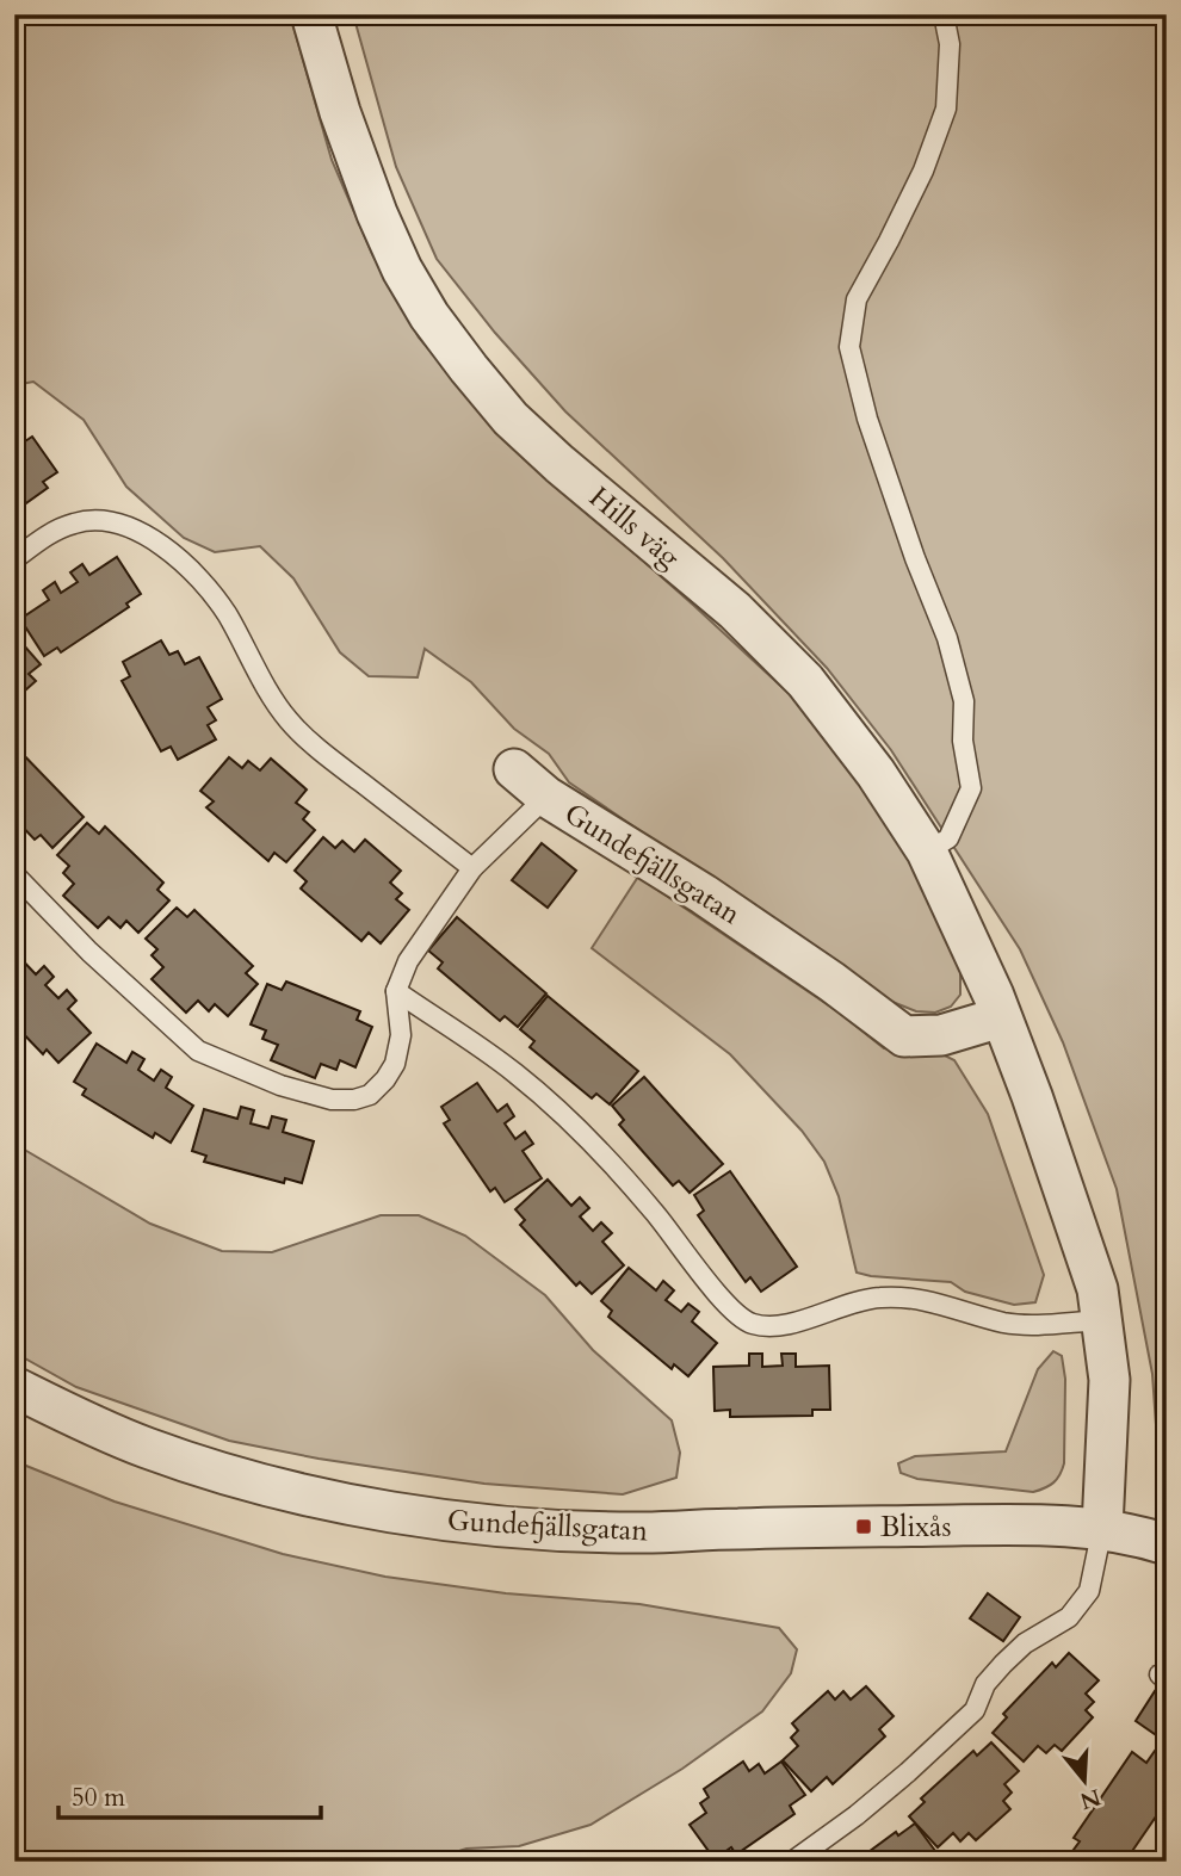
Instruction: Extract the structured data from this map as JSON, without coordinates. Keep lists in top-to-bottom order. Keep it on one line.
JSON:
{"streets":{"street":["Hills väg","Gundefjällsgatan"]},"crossings":[["Hills väg","Gundefjällsgatan"]],"places":{"transit":["Blixås"]},"scale_bar":"50 m","north":"bottom"}
